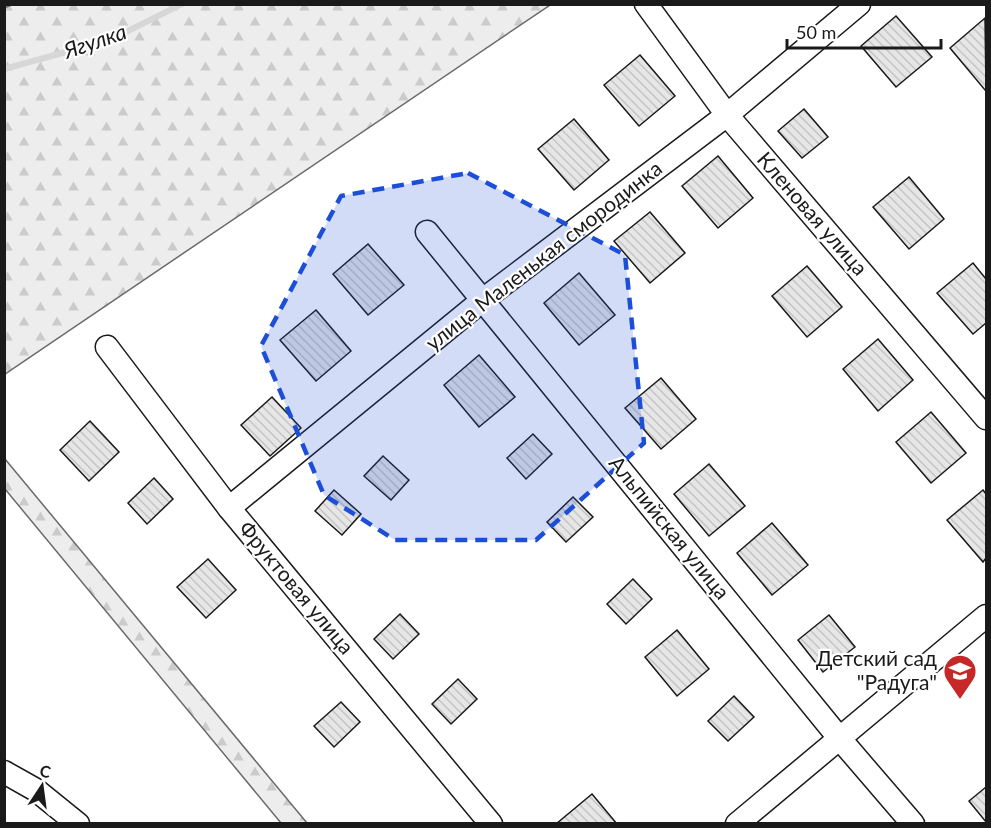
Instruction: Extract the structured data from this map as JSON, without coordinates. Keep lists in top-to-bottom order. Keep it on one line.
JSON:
{"streets":{"street":["Кленовая улица","улица Маленькая смородинка","Альпийская улица","Фруктовая улица"]},"crossings":[["Кленовая улица","улица Маленькая смородинка"],["улица Маленькая смородинка","Альпийская улица"],["улица Маленькая смородинка","Фруктовая улица"]],"water":["Ягулка"],"places":{"school or university":["Детский сад \"Радуга\""]},"scale_bar":"50 m","north":"top"}
